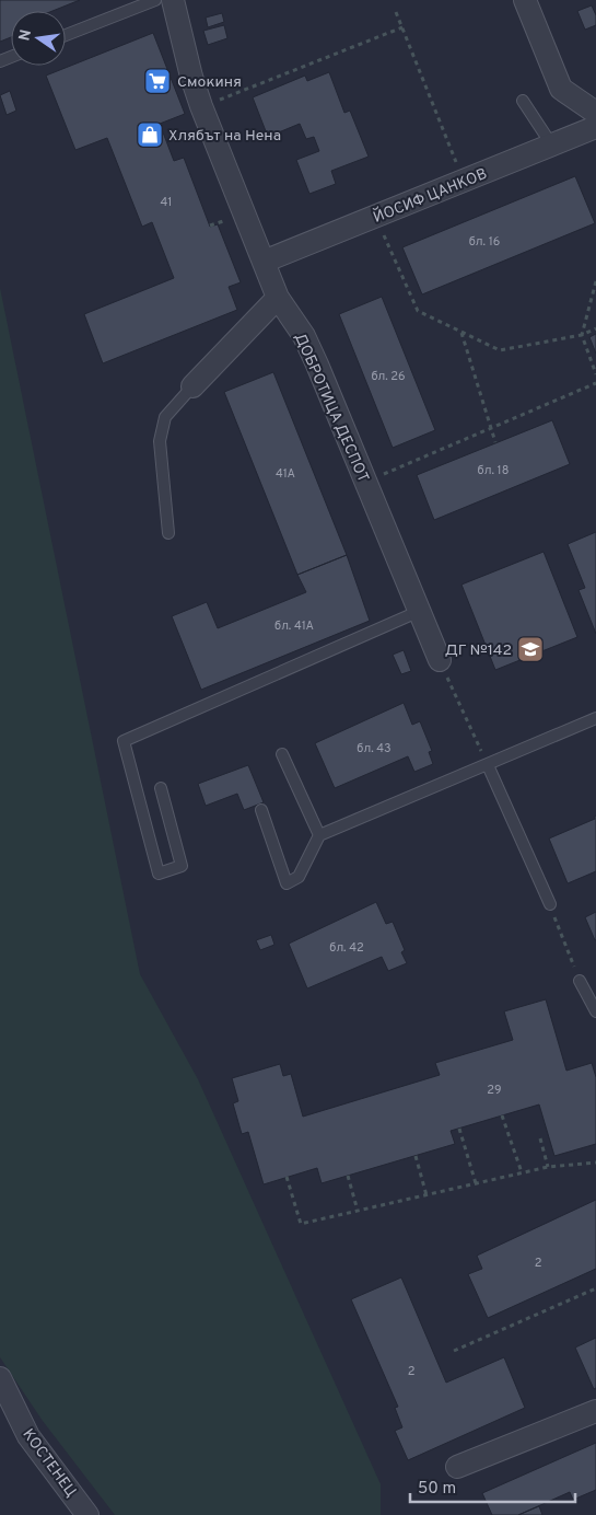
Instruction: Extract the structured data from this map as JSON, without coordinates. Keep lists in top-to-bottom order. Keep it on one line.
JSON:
{"streets":{"street":["ЙОСИФ ЦАНКОВ","ДОБРОТИЦА ДЕСПОТ","КОСТЕНЕЦ"]},"crossings":[["ЙОСИФ ЦАНКОВ","ДОБРОТИЦА ДЕСПОТ"]],"places":{"supermarket":["Смокиня"],"shop":["Хлябът на Нена"],"school or university":["ДГ №142"]},"house_numbers":["41","бл. 16","бл. 26","бл. 18","41А","бл. 41А","бл. 43","бл. 42","29","2","2"],"scale_bar":"50 m","north":"left"}
